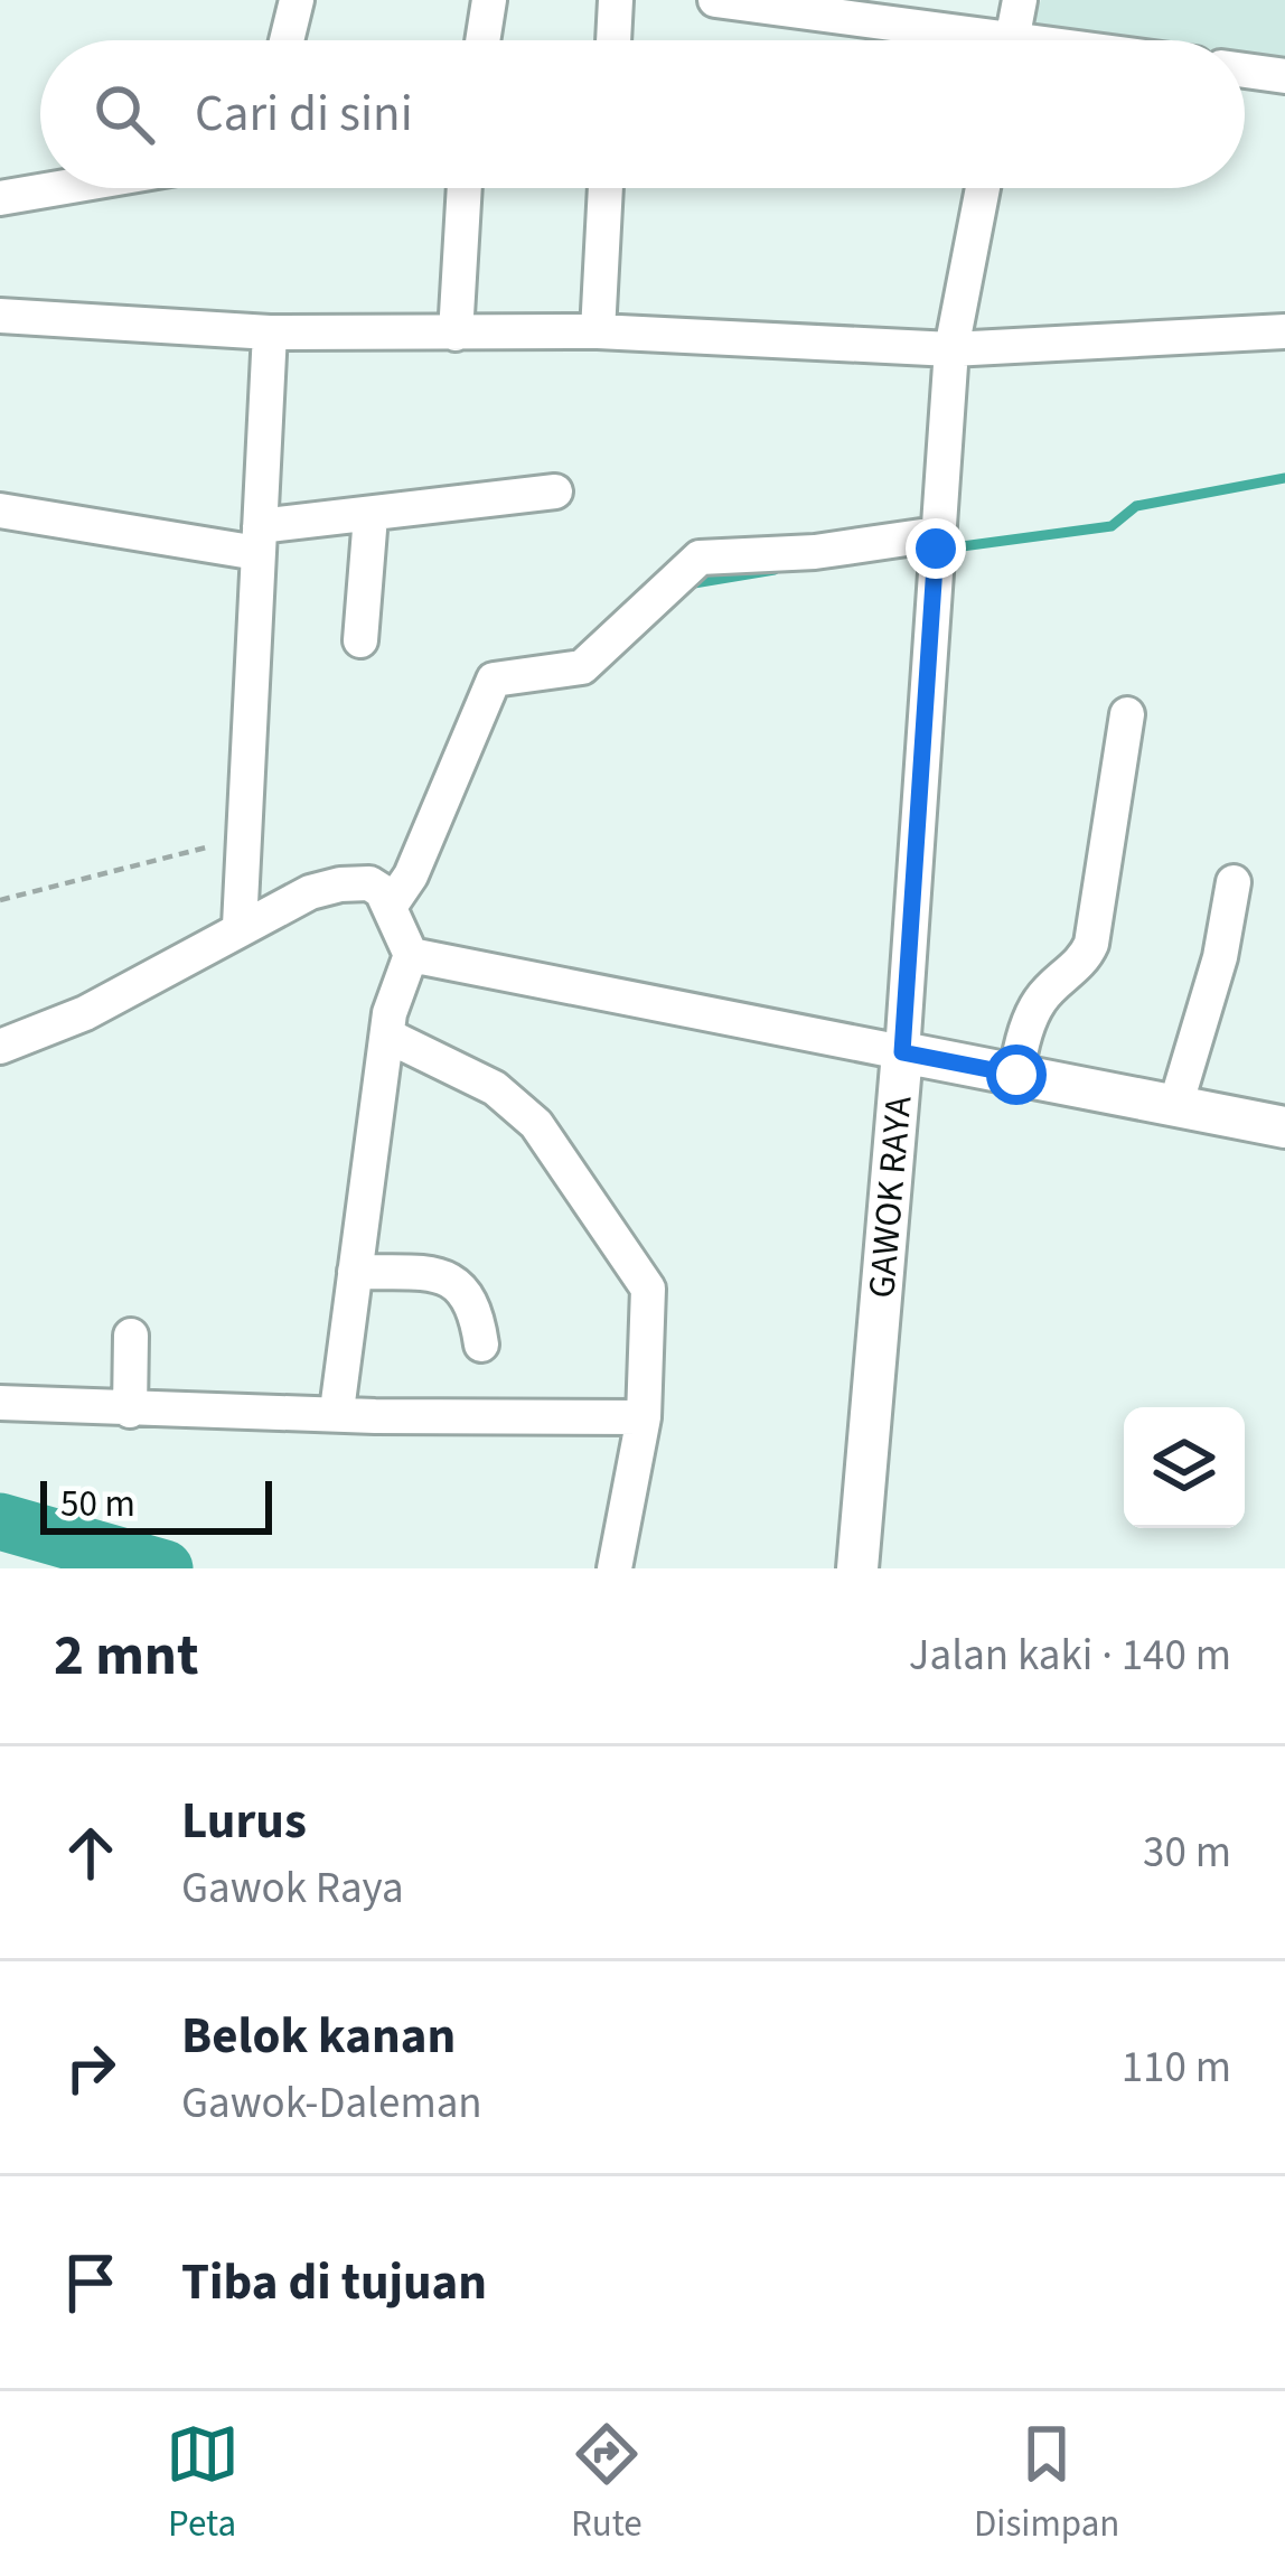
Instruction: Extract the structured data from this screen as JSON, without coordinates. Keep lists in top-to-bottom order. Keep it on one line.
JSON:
{"streets":{"main road":["GAWOK RAYA"]},"scale_bar":"50 m","page":{"search":"Cari di sini","scale":"50 m","heading":["2 mnt","Jalan kaki · 140 m"],"list":[["Lurus","Gawok Raya","30 m"],["Belok kanan","Gawok-Daleman","110 m"],"Tiba di tujuan"],"nav":["Peta","Rute","Disimpan"]}}
